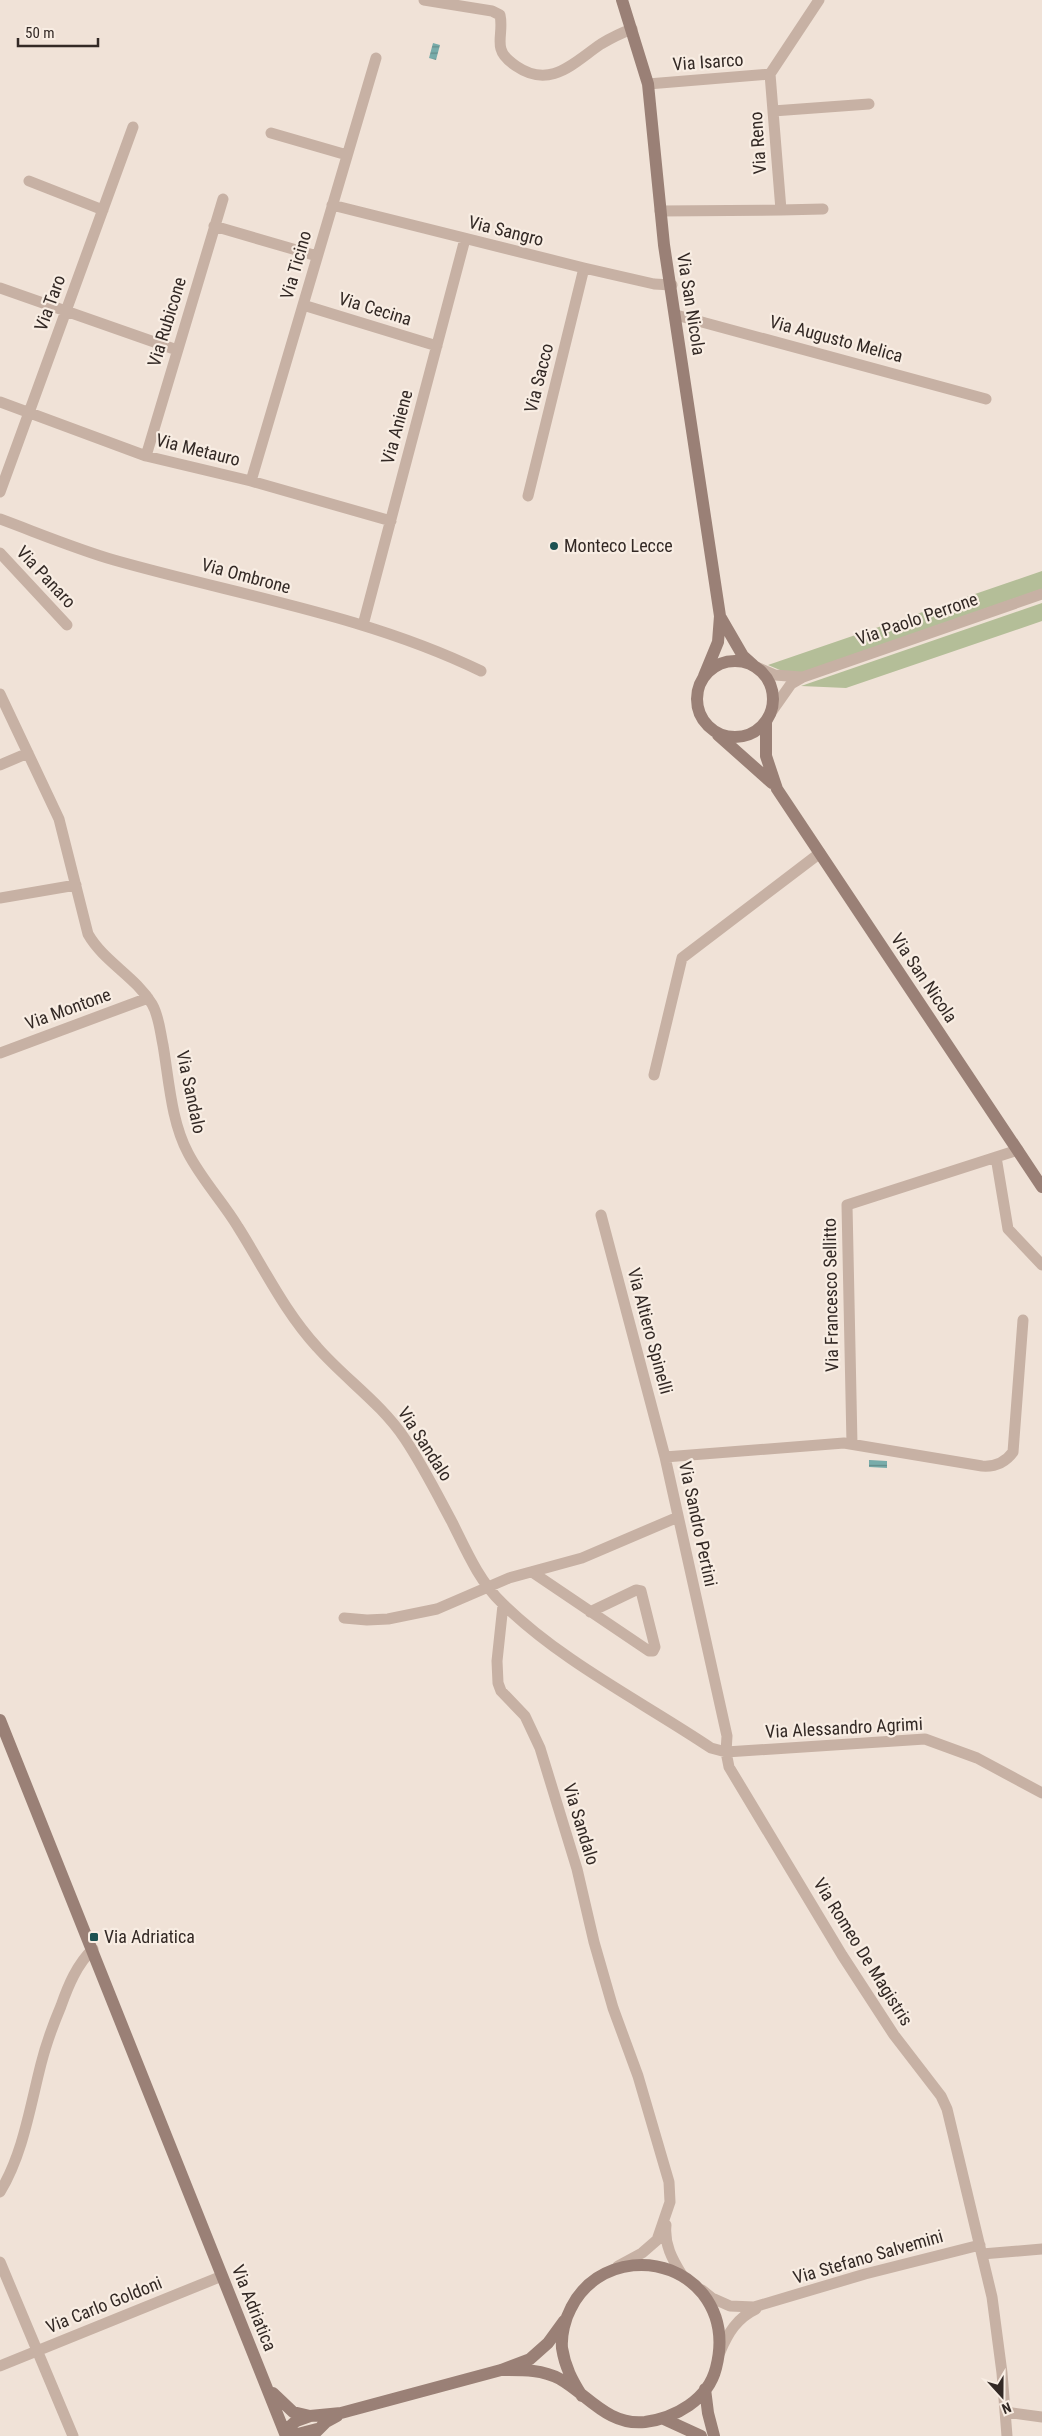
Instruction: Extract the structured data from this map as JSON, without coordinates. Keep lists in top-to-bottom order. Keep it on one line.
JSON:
{"streets":{"street":["Via Isarco","Via Reno","Via Sangro","Via Ticino","Via Taro","Via San Nicola","Via Cecina","Via Rubicone","Via Augusto Melica","Via Sacco","Via Aniene","Via Metauro","Via Ombrone","Via Panaro","Via Paolo Perrone","Via Montone","Via Sandalo","Via Francesco Sellitto","Via Altiero Spinelli","Via Sandro Pertini","Via Alessandro Agrimi","Via Romeo De Magistris","Via Stefano Salvemini","Via Carlo Goldoni","Via Adriatica"]},"crossings":[["Via Isarco","Via Reno"],["Via Isarco","Via San Nicola"],["Via Sangro","Via Ticino"],["Via Sangro","Via San Nicola"],["Via Sangro","Via Sacco"],["Via Sangro","Via Aniene"],["Via Ticino","Via Cecina"],["Via Ticino","Via Metauro"],["Via Taro","Via Metauro"],["Via San Nicola","Via Augusto Melica"],["Via San Nicola","Via Paolo Perrone"],["Via San Nicola","Via Francesco Sellitto"],["Via Cecina","Via Aniene"],["Via Rubicone","Via Metauro"],["Via Aniene","Via Metauro"],["Via Aniene","Via Ombrone"],["Via Montone","Via Sandalo"],["Via Sandalo","Via Stefano Salvemini"],["Via Francesco Sellitto","Via Sandro Pertini"],["Via Altiero Spinelli","Via Sandro Pertini"],["Via Sandro Pertini","Via Alessandro Agrimi"],["Via Sandro Pertini","Via Romeo De Magistris"],["Via Alessandro Agrimi","Via Romeo De Magistris"],["Via Romeo De Magistris","Via Stefano Salvemini"],["Via Carlo Goldoni","Via Adriatica"]],"places":{"other":["Monteco Lecce"],"transit":["Via Adriatica"]},"scale_bar":"50 m","north":"bottom"}
